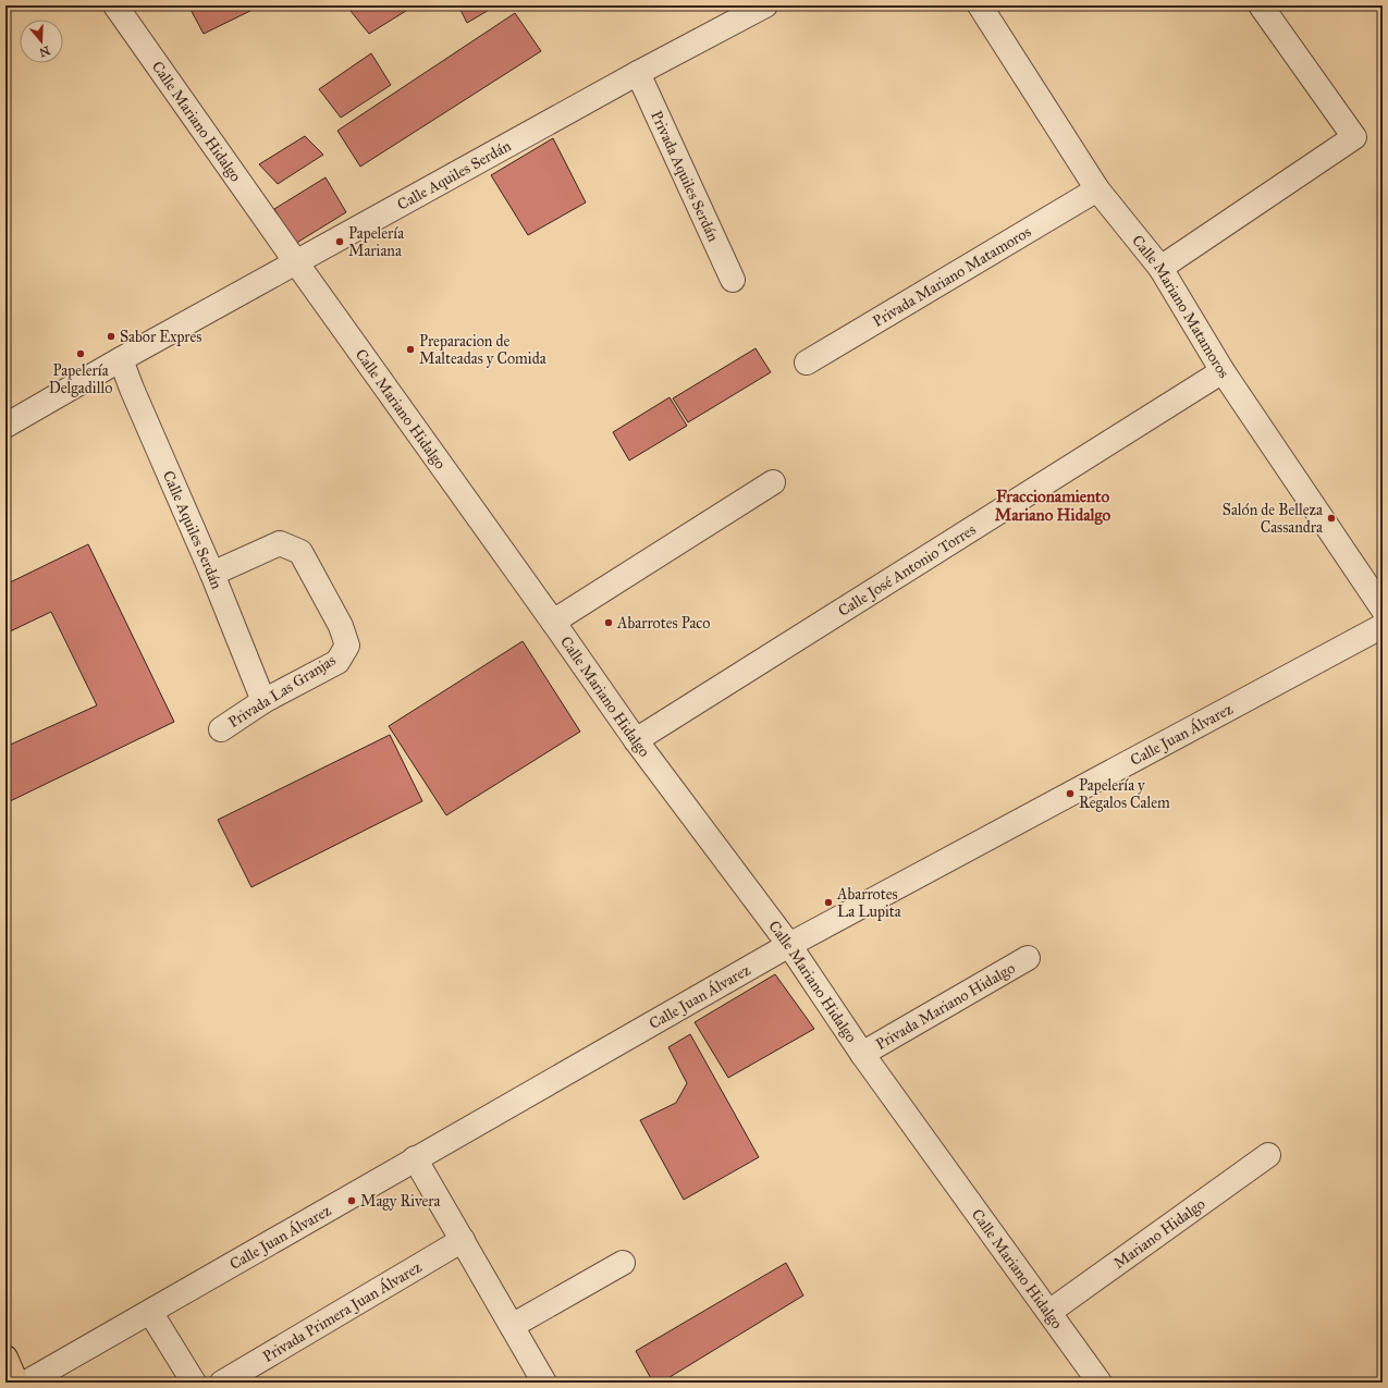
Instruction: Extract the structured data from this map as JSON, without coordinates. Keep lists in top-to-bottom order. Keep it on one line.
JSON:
{"streets":{"street":["Calle Mariano Hidalgo","Calle Aquiles Serdán","Privada Aquiles Serdán","Privada Mariano Matamoros","Calle Mariano Matamoros","Calle José Antonio Torres","Privada Las Granjas","Calle Juan Álvarez","Privada Mariano Hidalgo","Mariano Hidalgo","Privada Primera Juan Álvarez"]},"crossings":[["Calle Mariano Hidalgo","Calle Aquiles Serdán"],["Calle Mariano Hidalgo","Calle José Antonio Torres"],["Calle Mariano Hidalgo","Calle Juan Álvarez"],["Calle Mariano Hidalgo","Privada Mariano Hidalgo"],["Calle Mariano Hidalgo","Mariano Hidalgo"],["Calle Aquiles Serdán","Privada Aquiles Serdán"],["Calle Aquiles Serdán","Privada Las Granjas"],["Privada Mariano Matamoros","Calle Mariano Matamoros"],["Calle Mariano Matamoros","Calle José Antonio Torres"]],"districts":["Fraccionamiento Mariano Hidalgo"],"places":["Papelería Mariana","Sabor Expres","Preparacion de Malteadas y Comida","Papelería Delgadillo","Salón de Belleza Cassandra","Abarrotes Paco","Papelería y Regalos Calem","Abarrotes La Lupita","Magy Rivera"],"north":"bottom"}
